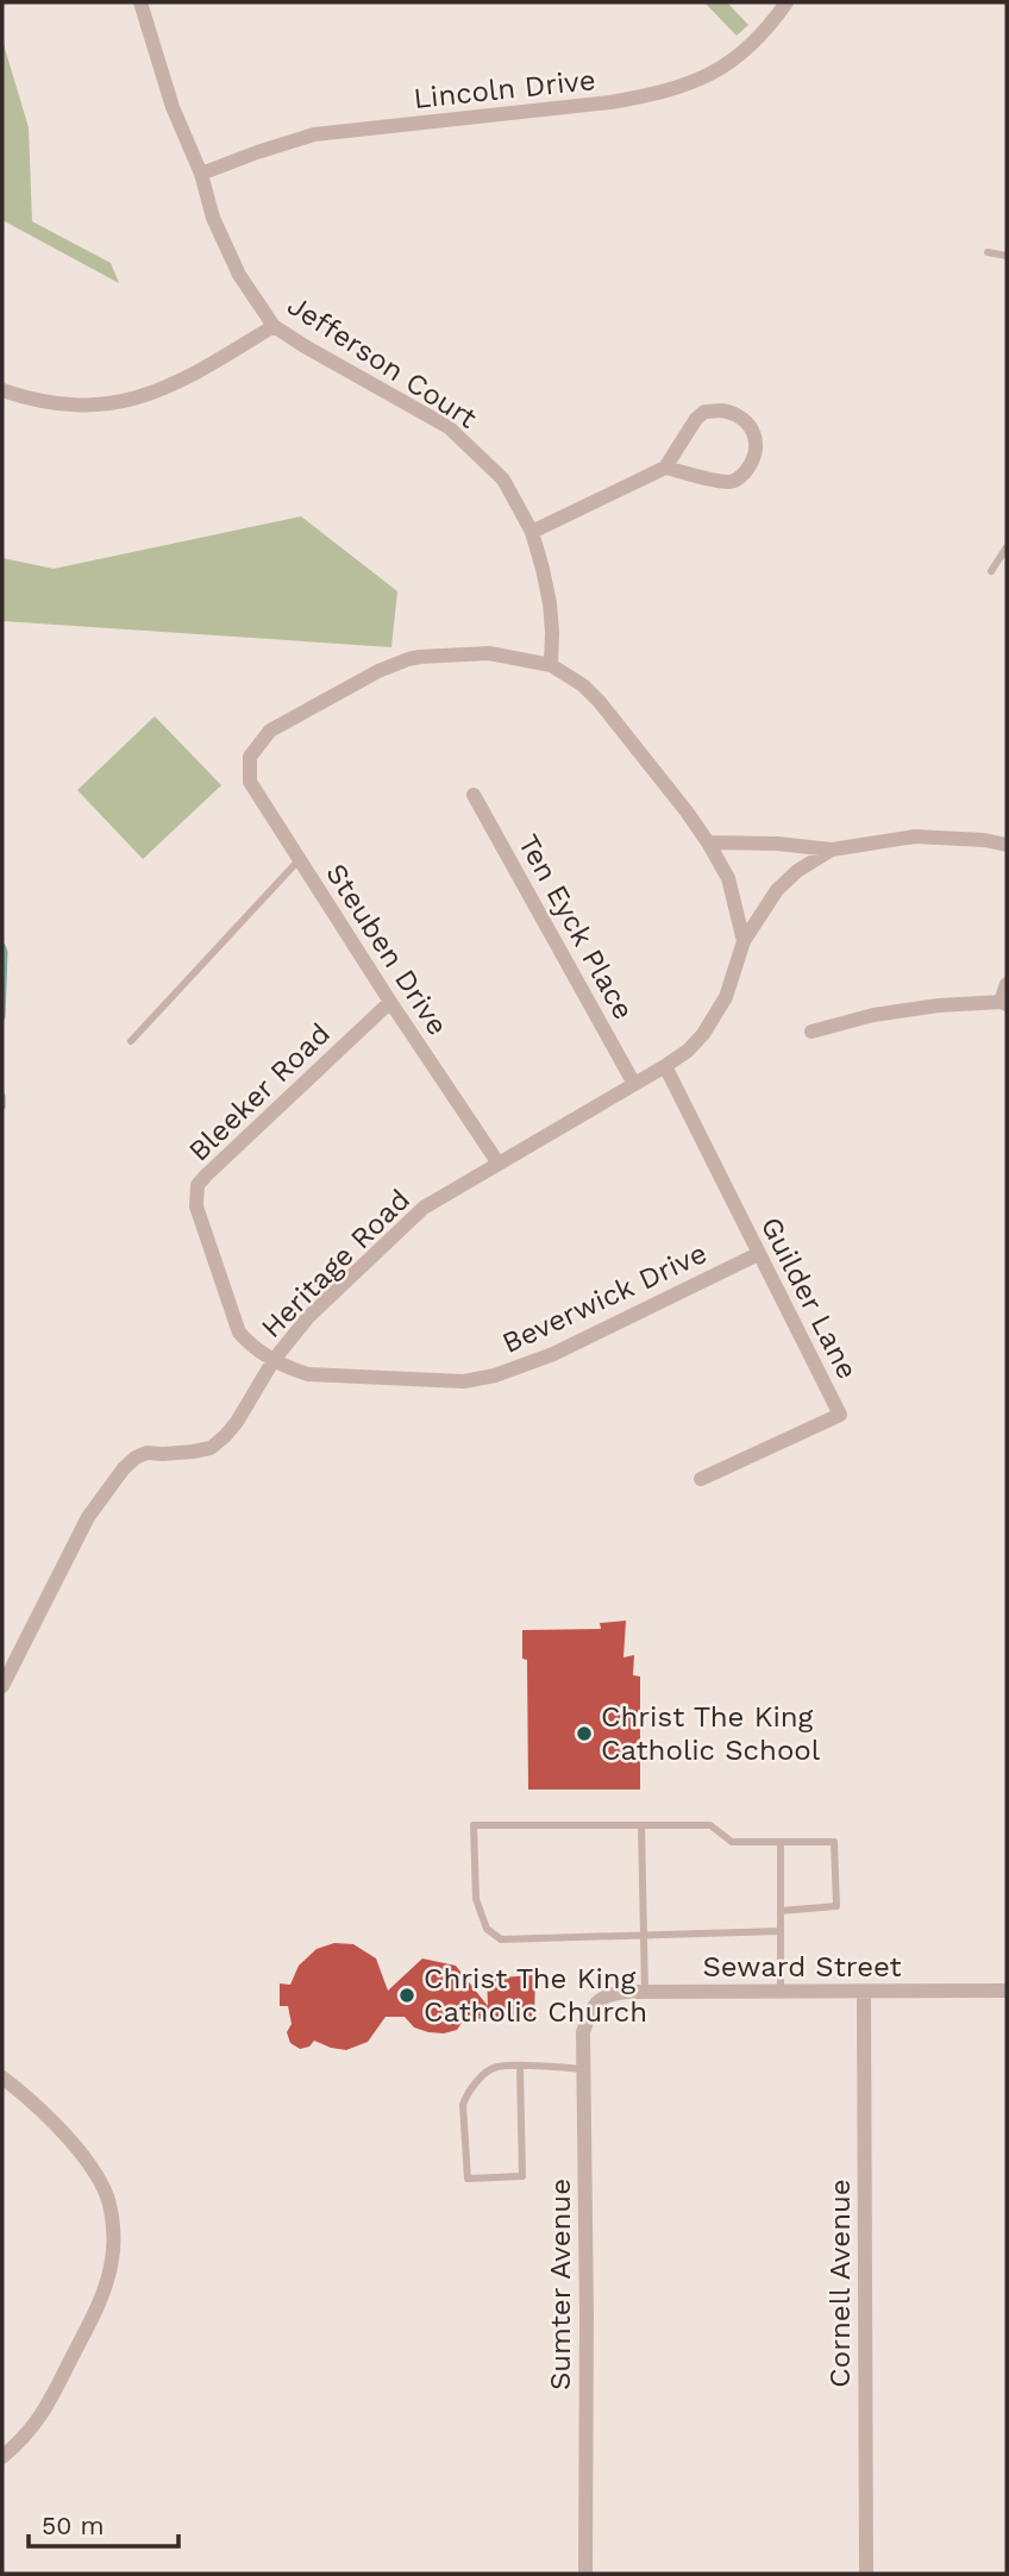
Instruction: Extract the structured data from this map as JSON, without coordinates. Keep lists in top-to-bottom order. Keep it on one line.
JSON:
{"streets":{"street":["Lincoln Drive","Jefferson Court","Ten Eyck Place","Steuben Drive","Bleeker Road","Heritage Road","Beverwick Drive","Guilder Lane","Seward Street","Cornell Avenue","Sumter Avenue"]},"crossings":[["Lincoln Drive","Jefferson Court"],["Jefferson Court","Steuben Drive"],["Ten Eyck Place","Heritage Road"],["Steuben Drive","Bleeker Road"],["Steuben Drive","Heritage Road"],["Bleeker Road","Heritage Road"],["Bleeker Road","Beverwick Drive"],["Heritage Road","Beverwick Drive"],["Heritage Road","Guilder Lane"],["Beverwick Drive","Guilder Lane"],["Seward Street","Cornell Avenue"],["Seward Street","Sumter Avenue"]],"places":["Christ The King Catholic School","Christ The King Catholic Church"],"scale_bar":"50 m"}
